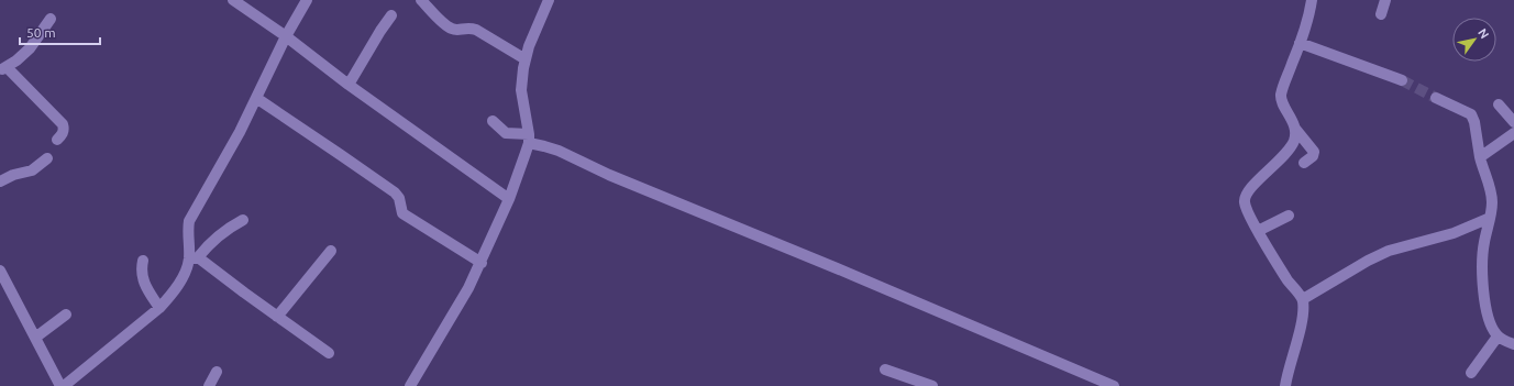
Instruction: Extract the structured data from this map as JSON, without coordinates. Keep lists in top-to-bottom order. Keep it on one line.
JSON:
{"scale_bar":"50 m","north":"top right"}
